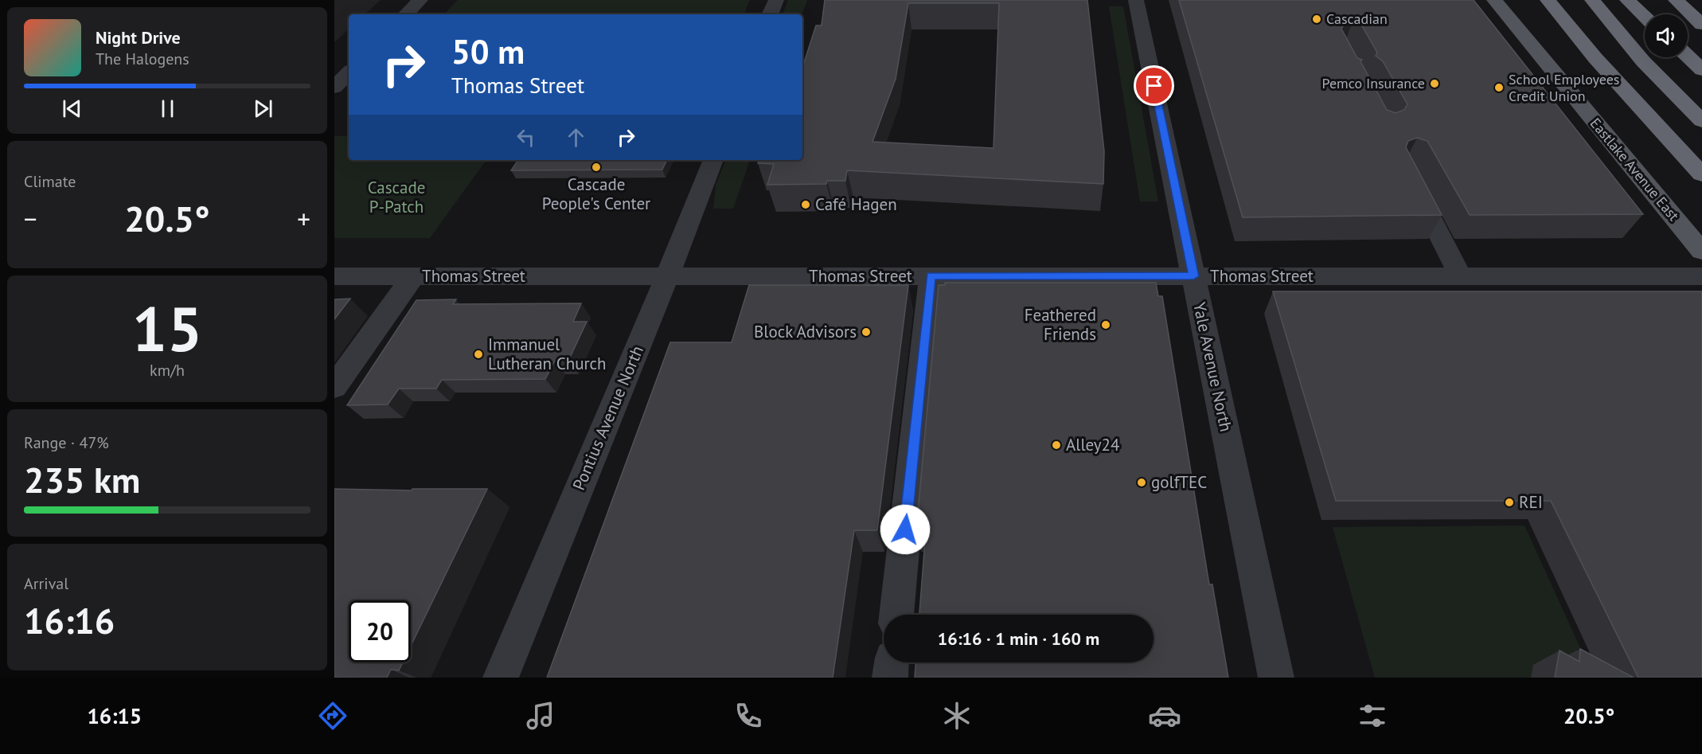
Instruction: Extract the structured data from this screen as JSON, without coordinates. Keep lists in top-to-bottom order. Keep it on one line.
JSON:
{"streets":{"main road":["Eastlake Avenue East"],"street":["Thomas Street","Yale Avenue North","Pontius Avenue North"]},"crossings":[["Thomas Street","Yale Avenue North"],["Thomas Street","Pontius Avenue North"]],"parks":["Cascade P-Patch"],"places":["Cascadian","Pemco Insurance","School Employees Credit Union","Cascade People's Center","Café Hagen","Feathered Friends","Block Advisors","Immanuel Lutheran Church","Alley24","golfTEC","REI"],"page":{"turn":["50 m","Thomas Street"],"song":["Night Drive","The Halogens"],"tile":["Climate",["15","km/h"],["Range · 47%","235 km"],["Arrival","16:16"]],"heat":["−","20.5°","+"],"limit":"20","trip":"16:16 · 1 min · 160 m","tabs":["16:15","20.5°"]}}
